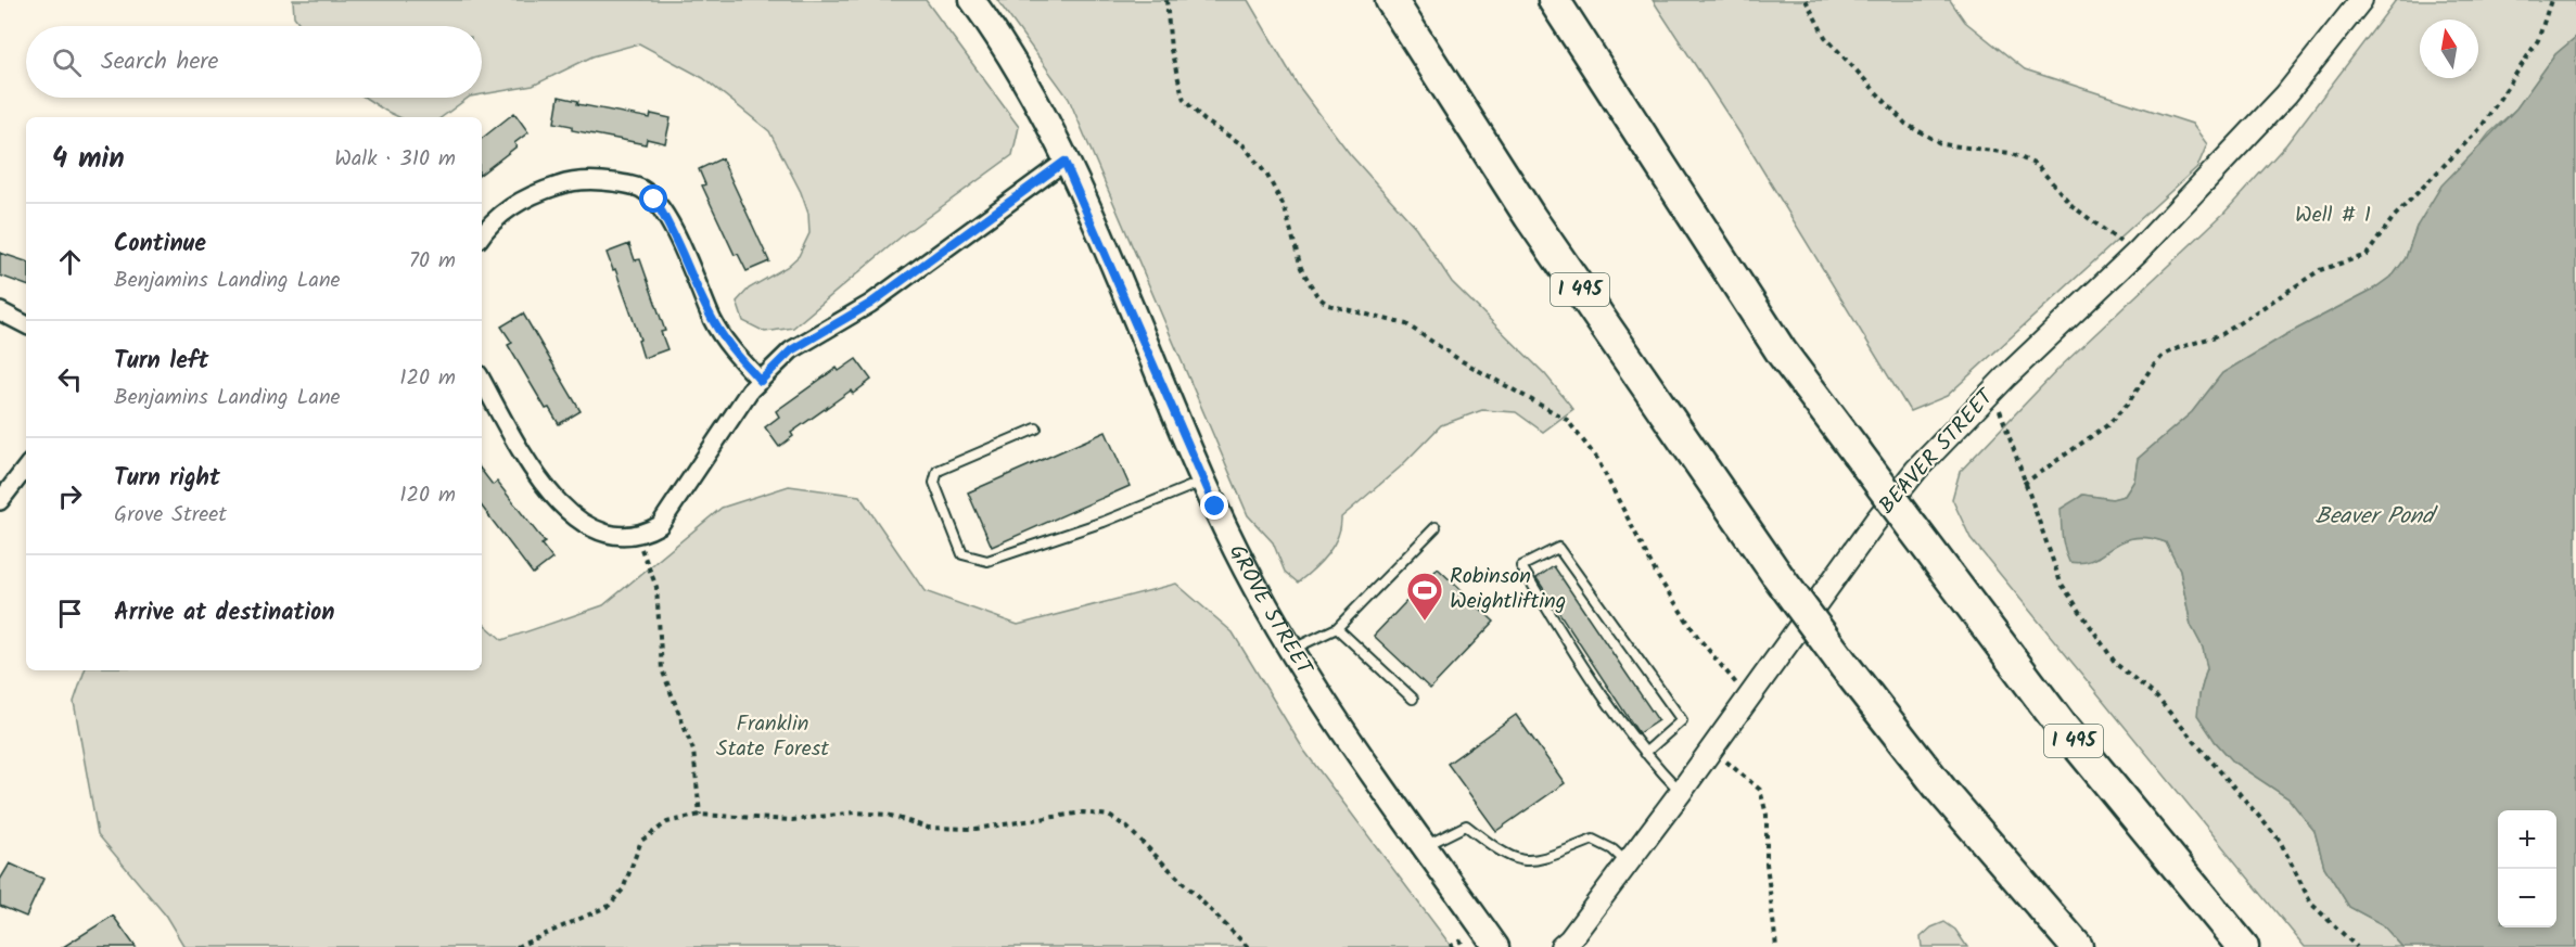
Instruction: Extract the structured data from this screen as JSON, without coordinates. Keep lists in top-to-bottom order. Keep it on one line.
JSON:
{"streets":{"highway":["I 495"],"main road":["GROVE STREET"],"street":["BEAVER STREET"]},"water":["Beaver Pond"],"parks":["Well # 1","Franklin State Forest"],"places":{"sports":["Robinson Weightlifting"]},"north":"top","page":{"search":"Search here","heading":["4 min","Walk · 310 m"],"list":[["Continue","Benjamins Landing Lane","70 m"],["Turn left","Benjamins Landing Lane","120 m"],["Turn right","Grove Street","120 m"],"Arrive at destination"],"map_buttons":["+","−"]}}
